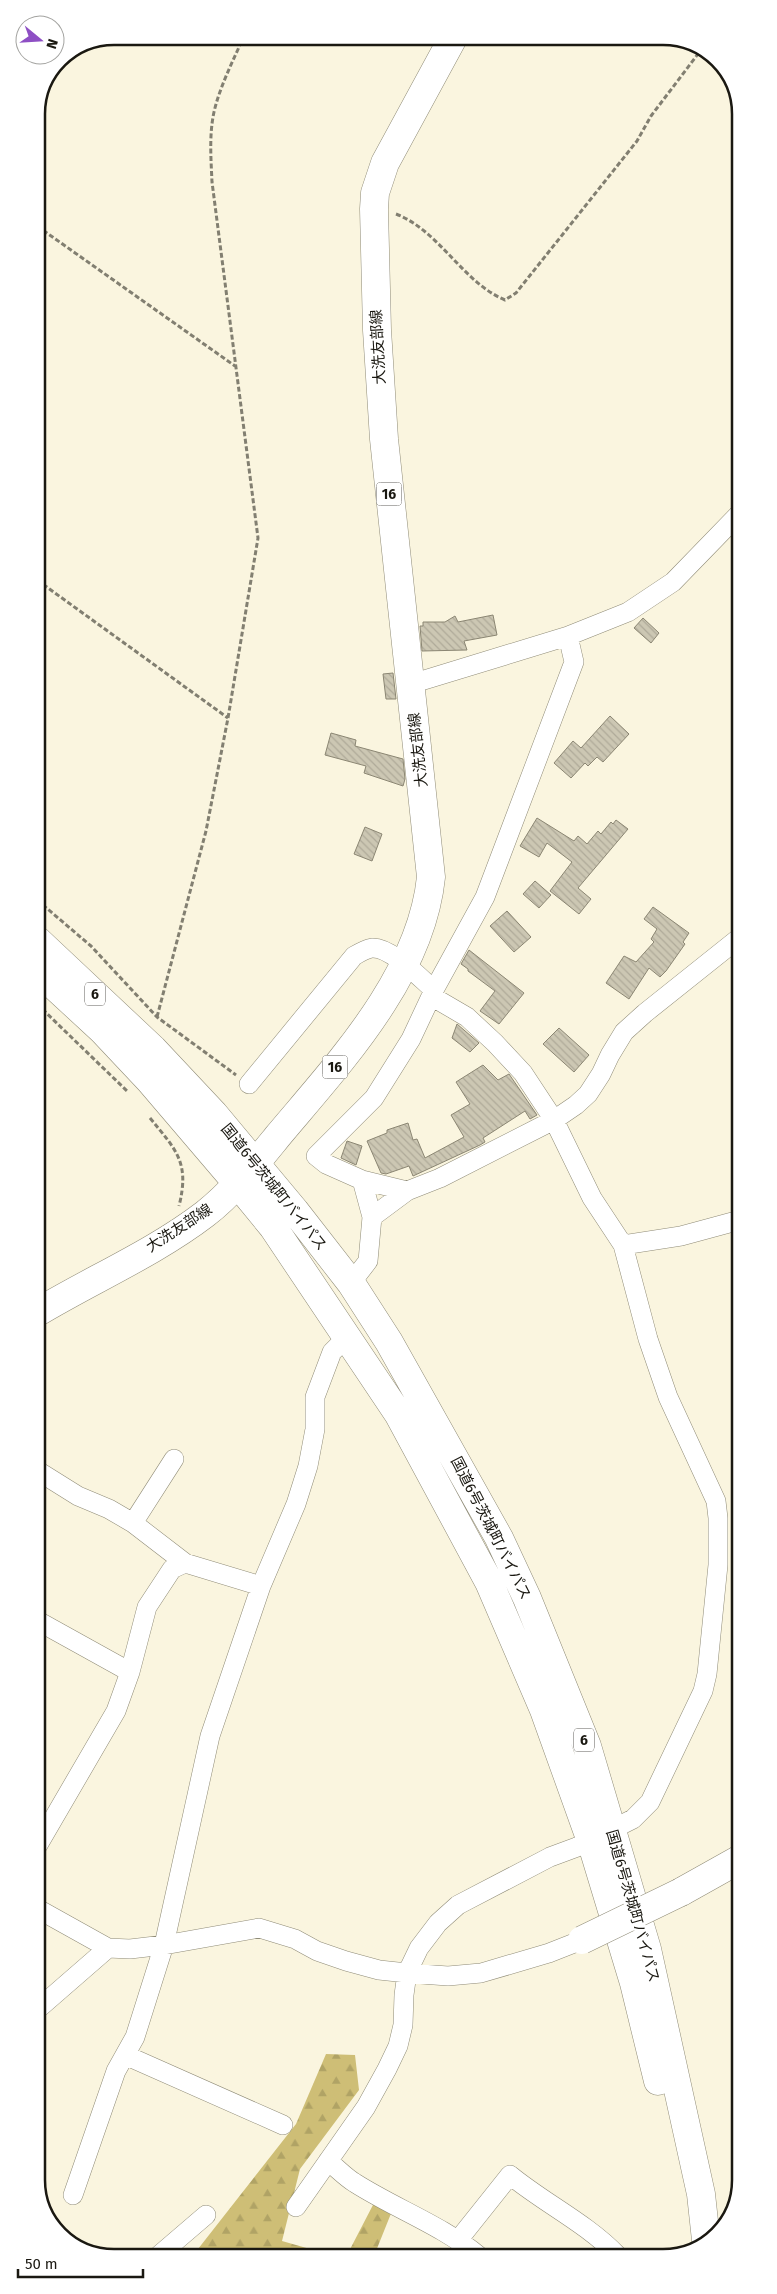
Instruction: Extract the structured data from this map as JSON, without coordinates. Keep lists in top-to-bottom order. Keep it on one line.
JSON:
{"streets":{"main road":["大洗友部線","16","6","国道6号茨城町バイパス"]},"crossings":[["大洗友部線","国道6号茨城町バイパス"]],"scale_bar":"50 m","north":"right"}
